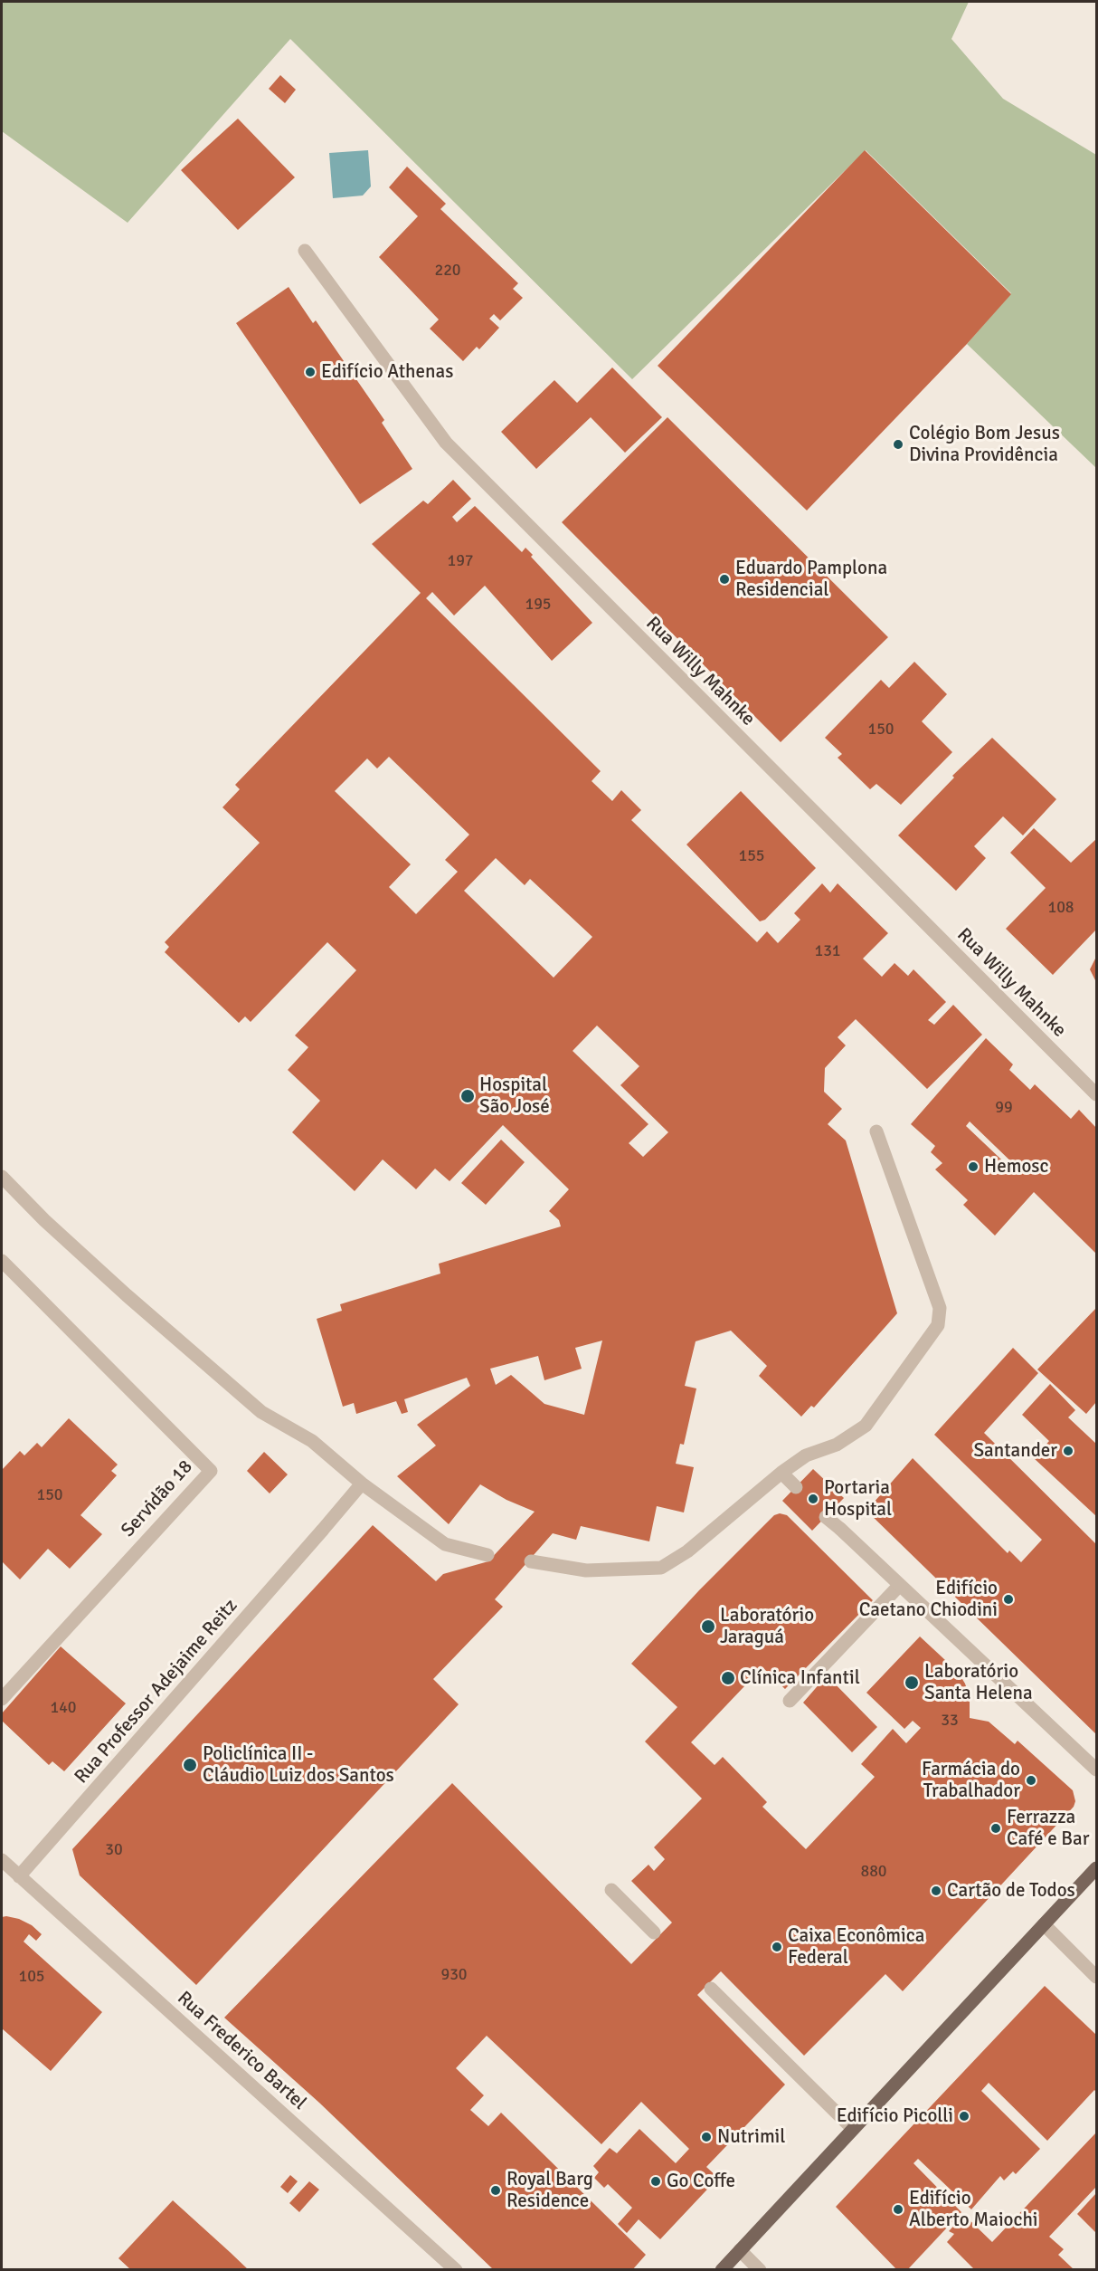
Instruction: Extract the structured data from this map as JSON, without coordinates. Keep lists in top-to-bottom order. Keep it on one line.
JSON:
{"streets":{"street":["Rua Willy Mahnke","Servidão 18","Rua Professor Adejaime Reitz","Rua Frederico Bartel"]},"crossings":[["Rua Professor Adejaime Reitz","Rua Frederico Bartel"]],"places":["Edifício Athenas","Colégio Bom Jesus Divina Providência","Eduardo Pamplona Residencial","Hospital São José","Hemosc","Santander","Portaria Hospital","Edifício Caetano Chiodini","Laboratório Jaraguá","Clínica Infantil","Laboratório Santa Helena","Policlínica II - Cláudio Luiz dos Santos","Farmácia do Trabalhador","Ferrazza Café e Bar","Cartão de Todos","Caixa Econômica Federal","Edifício Picolli","Nutrimil","Go Coffe","Royal Barg Residence","Edifício Alberto Maiochi"],"house_numbers":["220","197","195","150","155","108","131","99","150","140","33","30","880","930","105"]}
